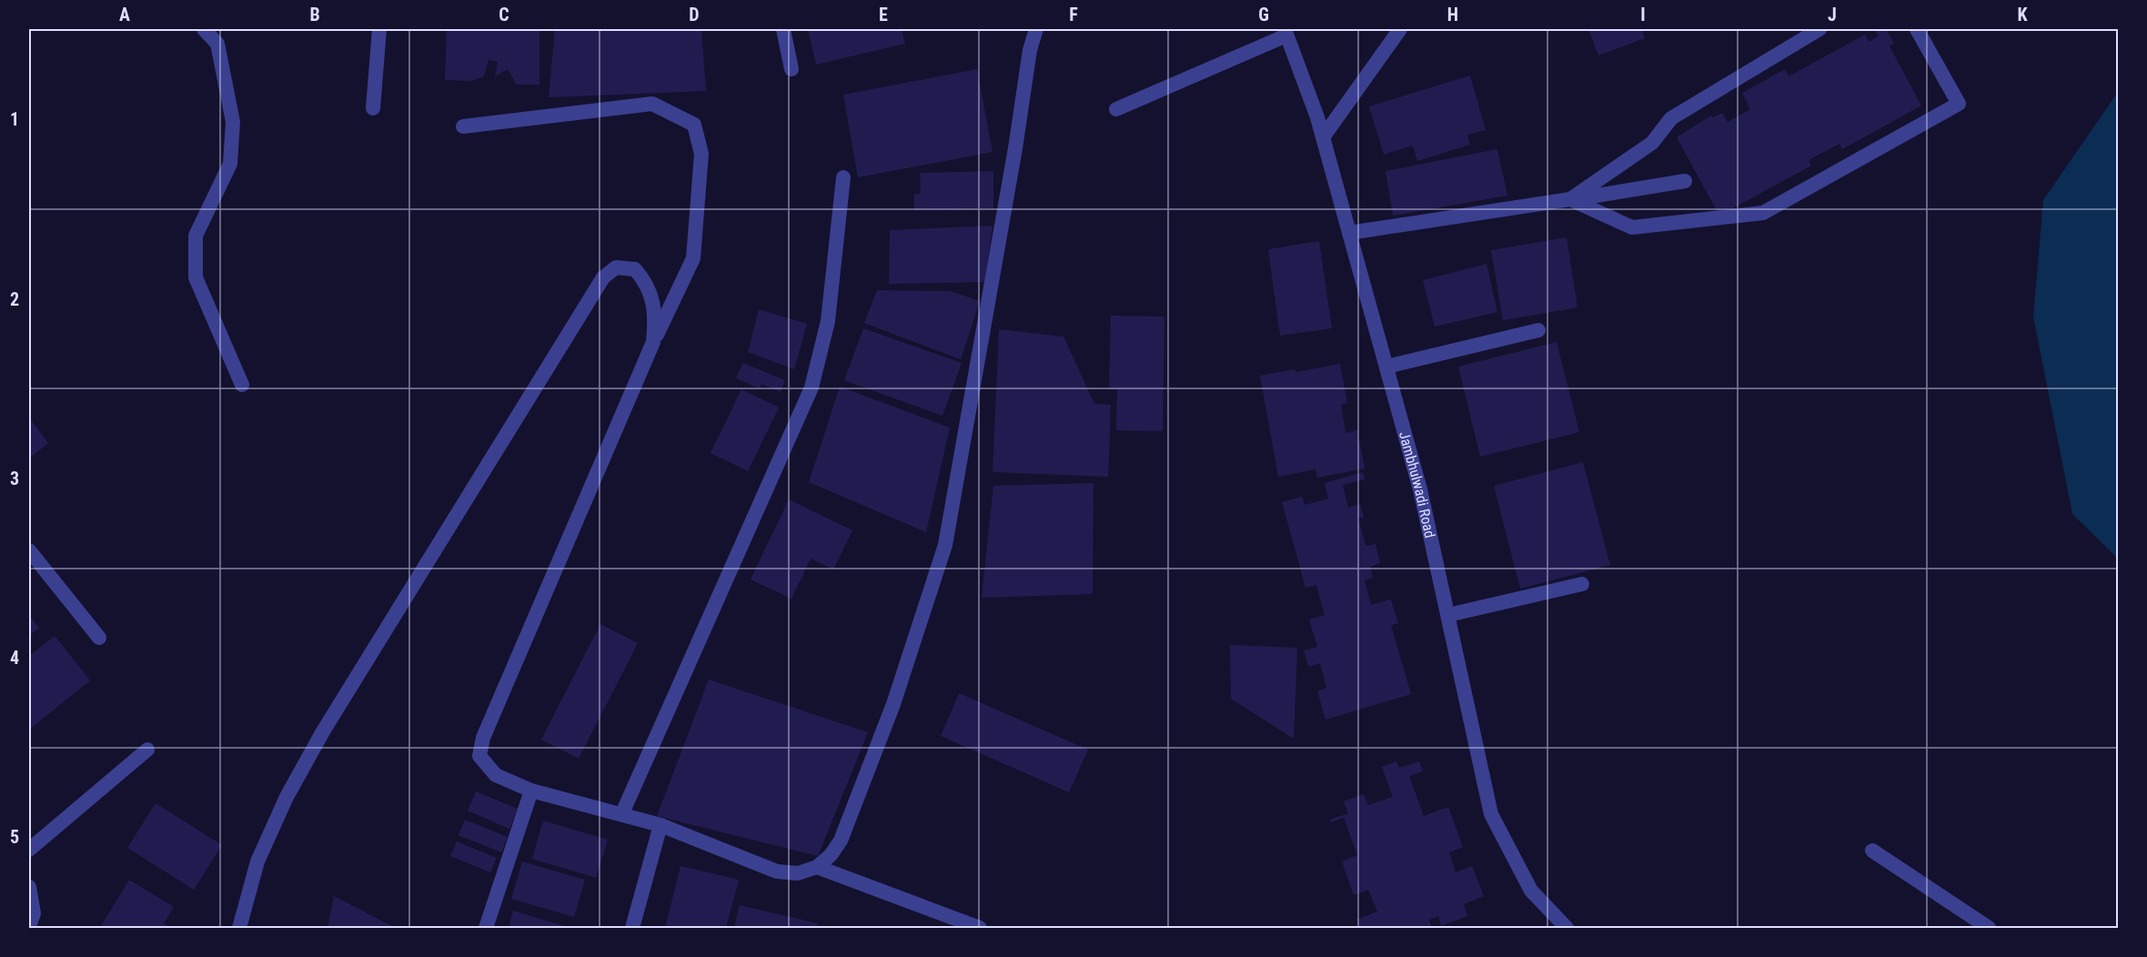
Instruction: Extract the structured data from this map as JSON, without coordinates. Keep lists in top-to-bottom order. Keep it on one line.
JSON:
{"streets":{"street":["Jambhulwadi Road"]},"grid":{"columns":["A","B","C","D","E","F","G","H","I","J","K"],"rows":["1","2","3","4","5"]}}
